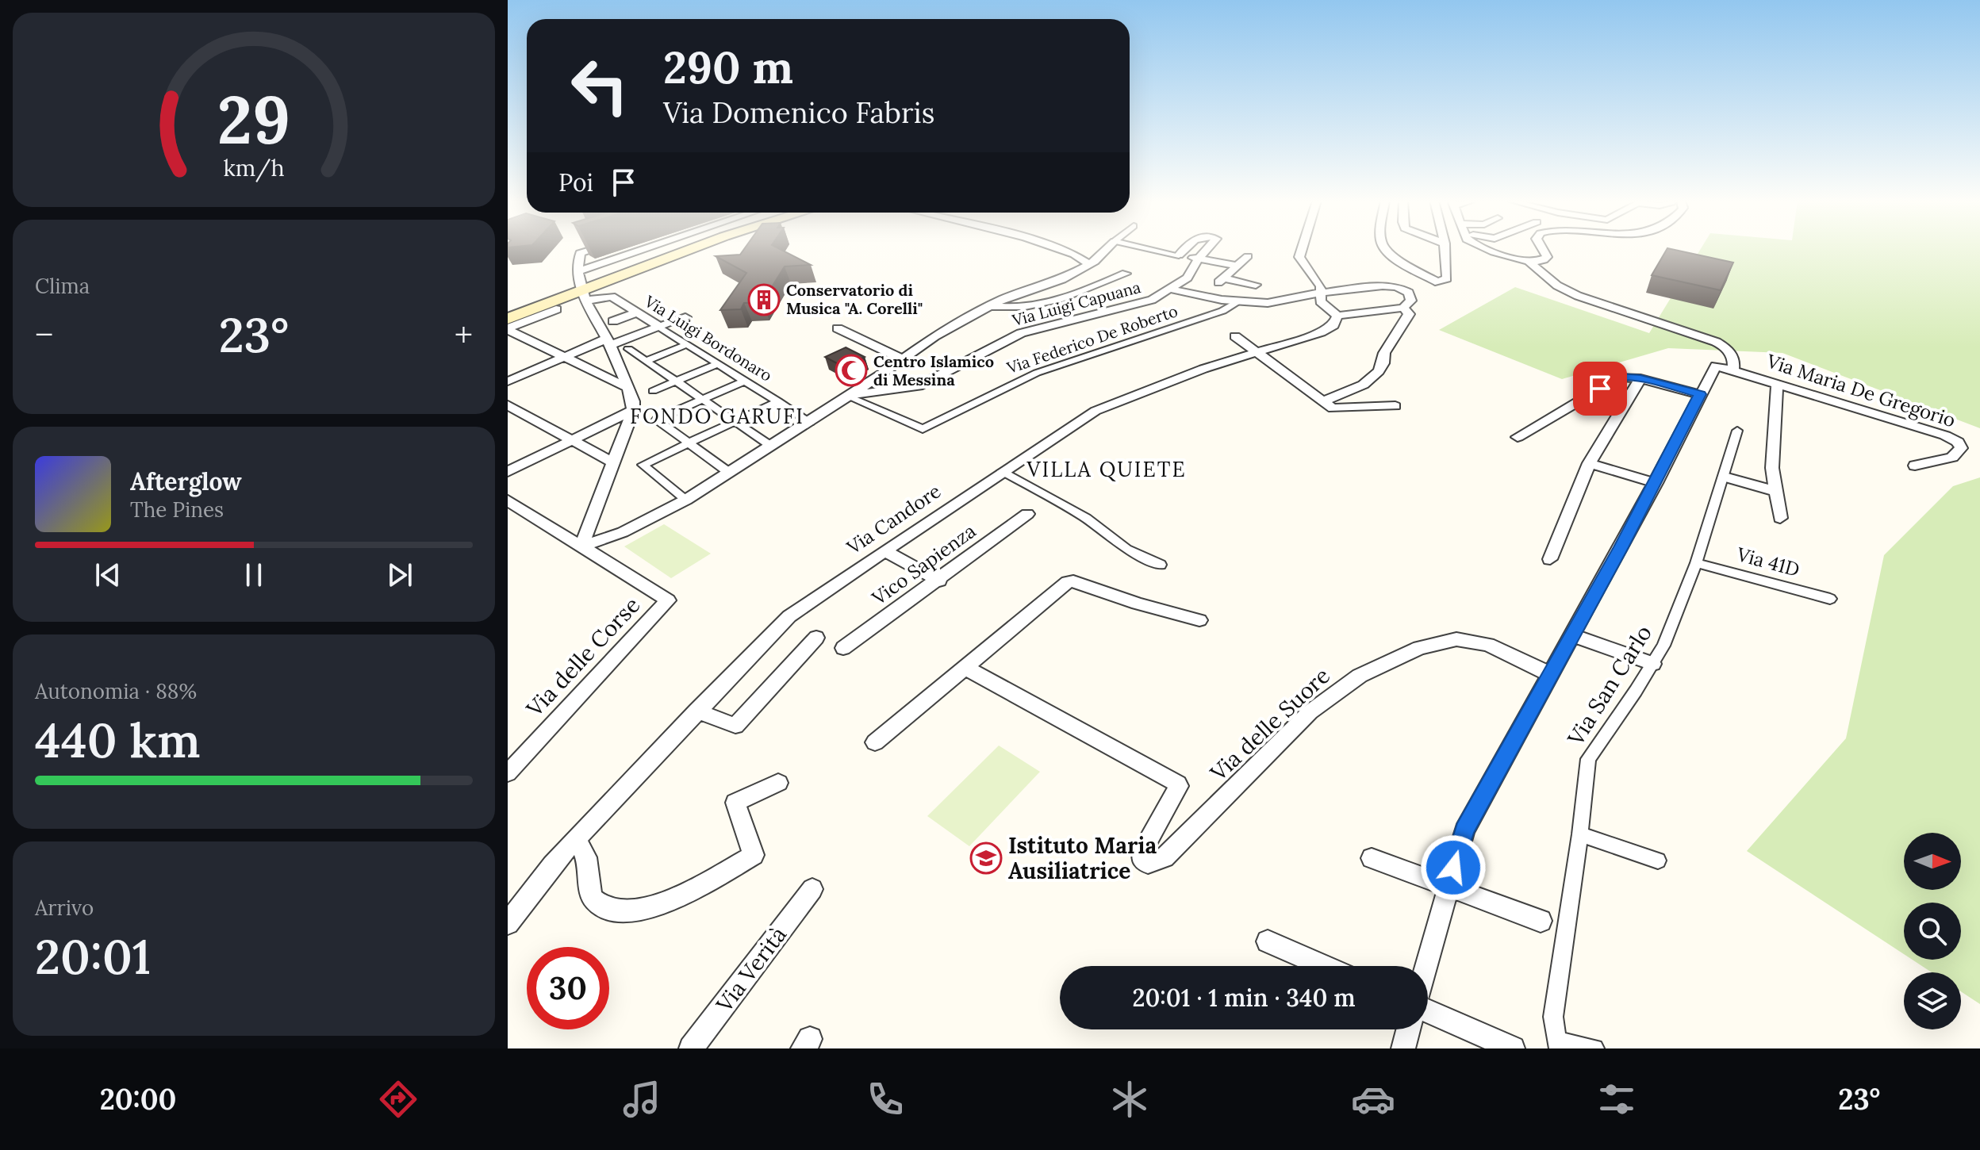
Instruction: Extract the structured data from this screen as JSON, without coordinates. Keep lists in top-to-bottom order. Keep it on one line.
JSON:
{"streets":{"street":["Via Luigi Capuana","Via Luigi Bordonaro","Via Federico De Roberto","Via Maria De Gregorio","Via Candore","Via 41D","Vico Sapienza","Via delle Corse","Via San Carlo","Via delle Suore","Via Verità"]},"crossings":[["Via Luigi Capuana","Via Federico De Roberto"],["Via 41D","Via San Carlo"]],"districts":["FONDO GARUFI","VILLA QUIETE"],"places":{"building":["Conservatorio di Musica \"A. Corelli\""],"mosque":["Centro Islamico di Messina"],"school or university":["Istituto Maria Ausiliatrice"]},"north":"right","page":{"turn":["290 m","Via Domenico Fabris"],"then":"Poi","tile":["Clima",["Autonomia · 88%","440 km"],["Arrivo","20:01"]],"heat":["−","23°","+"],"song":["Afterglow","The Pines"],"limit":"30","trip":"20:01 · 1 min · 340 m","tabs":["20:00","23°"],"gauge":["29","km/h"]}}
